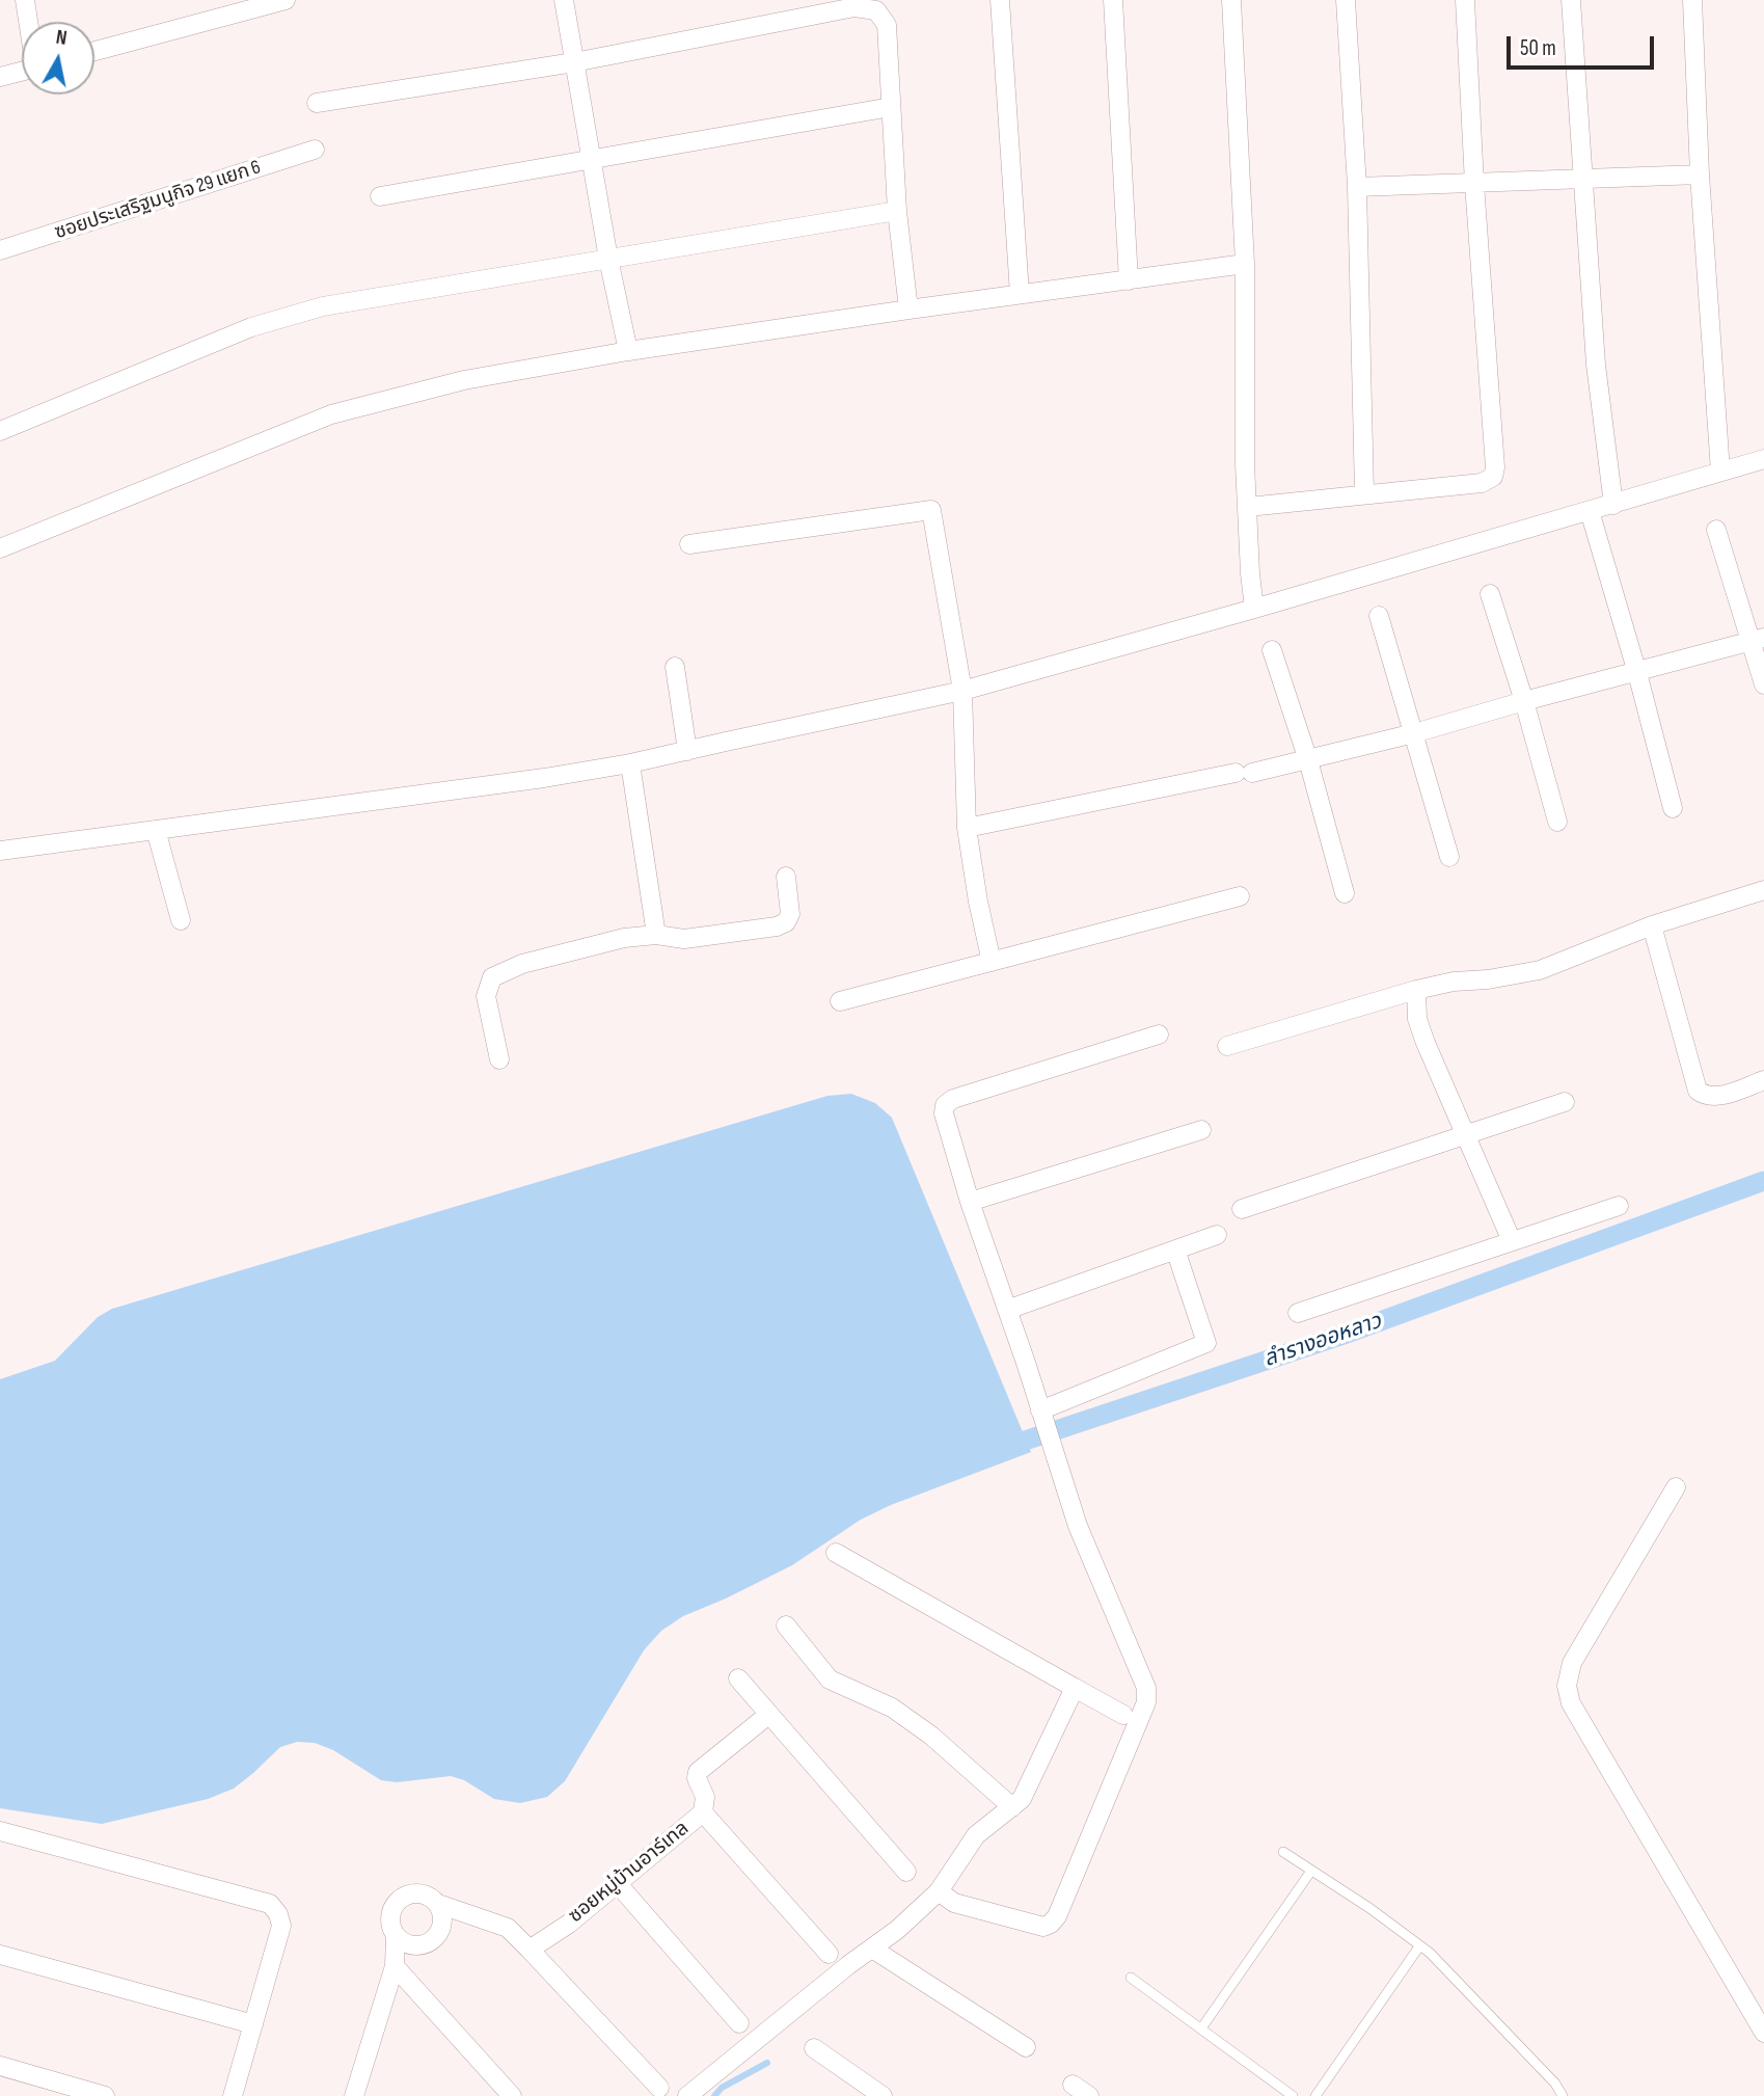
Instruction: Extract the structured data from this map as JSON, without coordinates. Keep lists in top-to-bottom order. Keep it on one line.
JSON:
{"streets":{"street":["ซอยประเสริฐมนูกิจ 29 แยก 6","ซอยหมู่บ้านอาร์เทล"]},"water":["ลำรางออหลาว"],"scale_bar":"50 m","north":"top"}
